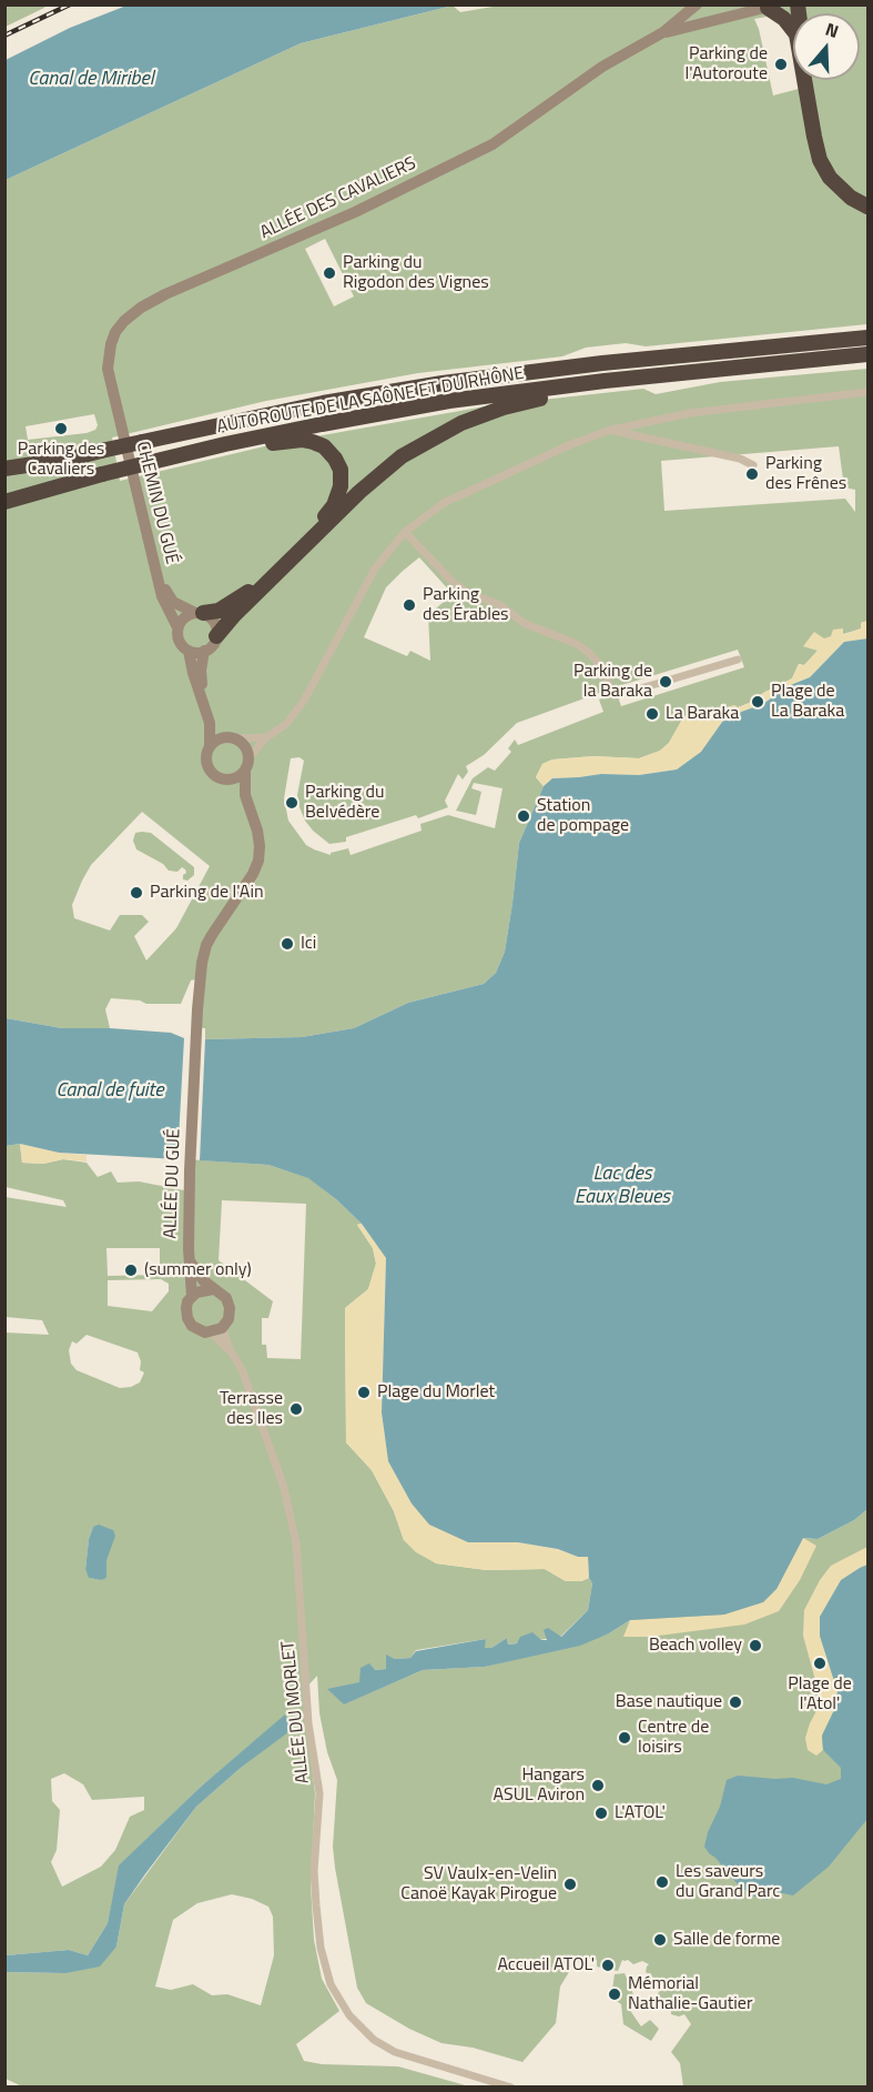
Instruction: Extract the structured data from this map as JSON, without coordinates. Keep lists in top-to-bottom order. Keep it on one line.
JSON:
{"streets":{"highway":["AUTOROUTE DE LA SAÔNE ET DU RHÔNE"],"street":["ALLÉE DES CAVALIERS","CHEMIN DU GUÉ","ALLÉE DU GUÉ","ALLÉE DU MORLET"]},"crossings":[["ALLÉE DES CAVALIERS","CHEMIN DU GUÉ"],["ALLÉE DU GUÉ","ALLÉE DU MORLET"]],"water":["Canal de Miribel","Canal de fuite","Lac des Eaux Bleues"],"places":["Parking de l'Autoroute","Parking du Rigodon des Vignes","Parking des Cavaliers","Parking des Frênes","Parking des Érables","Parking de la Baraka","Plage de La Baraka","La Baraka","Parking du Belvédère","Station de pompage","Parking de l'Ain","Ici","(summer only)","Plage du Morlet","Terrasse des Iles","Beach volley","Plage de l'Atol'","Base nautique","Centre de loisirs","Hangars ASUL Aviron","L'ATOL'","Les saveurs du Grand Parc","SV Vaulx-en-Velin Canoë Kayak Pirogue","Salle de forme","Accueil ATOL'","Mémorial Nathalie-Gautier"],"north":"top"}
